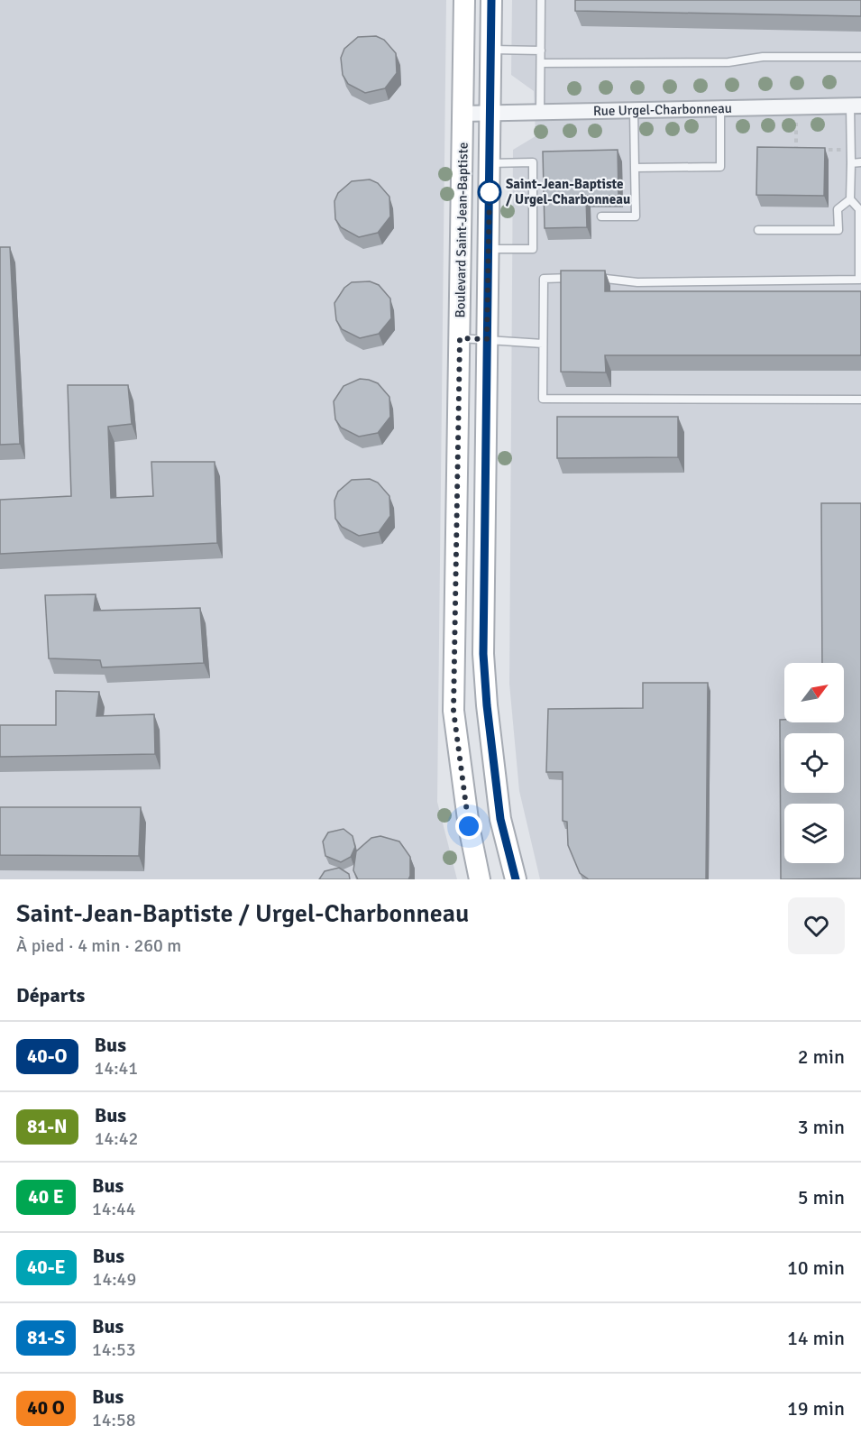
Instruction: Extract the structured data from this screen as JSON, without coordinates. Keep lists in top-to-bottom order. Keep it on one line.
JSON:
{"streets":{"main road":["Boulevard Saint-Jean-Baptiste"],"street":["Rue Urgel-Charbonneau"]},"crossings":[["Rue Urgel-Charbonneau","Boulevard Saint-Jean-Baptiste"]],"places":["Saint-Jean-Baptiste / Urgel-Charbonneau"],"lines":["bus line 40-O"],"north":"top right","page":{"heading":[["Saint-Jean-Baptiste / Urgel-Charbonneau","À pied · 4 min · 260 m"],"Départs"],"list":[{"mark":"40-O","name":"Bus","note":"14:41","value":"2 min"},{"mark":"81-N","name":"Bus","note":"14:42","value":"3 min"},{"mark":"40 E","name":"Bus","note":"14:44","value":"5 min"},{"mark":"40-E","name":"Bus","note":"14:49","value":"10 min"},{"mark":"81-S","name":"Bus","note":"14:53","value":"14 min"},{"mark":"40 O","name":"Bus","note":"14:58","value":"19 min"}]}}
